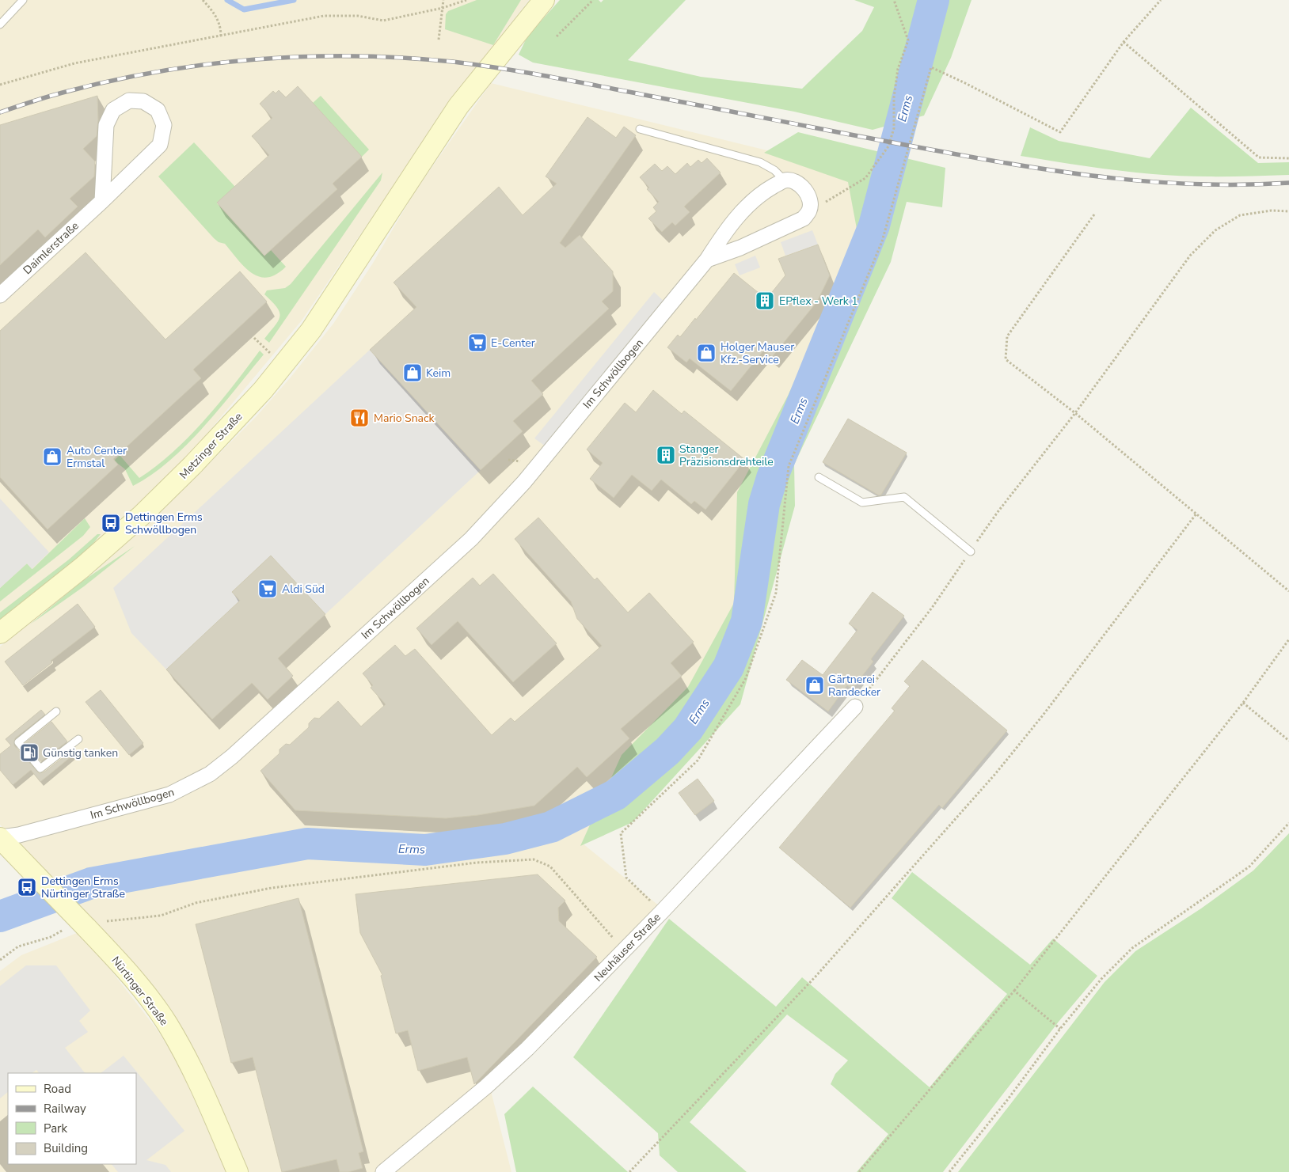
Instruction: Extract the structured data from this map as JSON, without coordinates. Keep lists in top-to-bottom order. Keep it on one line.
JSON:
{"streets":{"street":["Daimlerstraße","Im Schwöllbogen","Metzinger Straße","Neuhäuser Straße","Nürtinger Straße"]},"crossings":[["Im Schwöllbogen","Nürtinger Straße"]],"water":["Erms"],"places":{"building":["EPflex - Werk 1","Stanger Präzisionsdrehteile"],"supermarket":["E-Center","Aldi Süd"],"shop":["Holger Mauser Kfz.-Service","Keim","Auto Center Ermstal","Gärtnerei Randecker"],"restaurant":["Mario Snack"],"bus stop":["Dettingen Erms Schwöllbogen","Dettingen Erms Nürtinger Straße"],"fuel station":["Günstig tanken"]},"legend":["Road","Railway","Park","Building"]}
